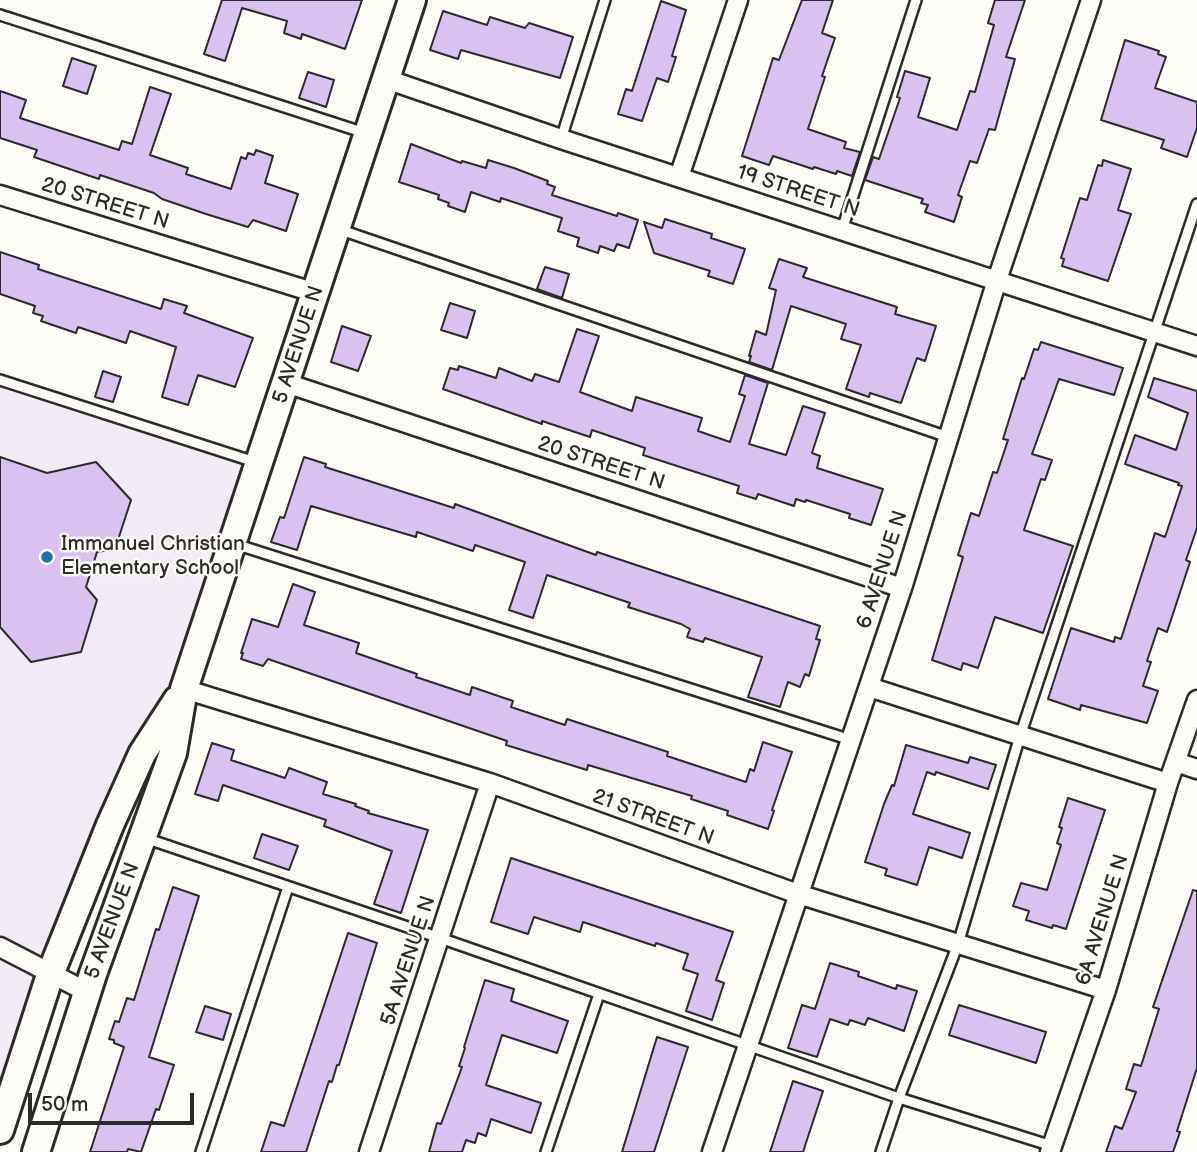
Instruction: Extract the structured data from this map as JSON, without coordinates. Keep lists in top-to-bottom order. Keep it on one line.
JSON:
{"streets":{"main road":["5 AVENUE N"],"street":["19 STREET N","20 STREET N","6 AVENUE N","21 STREET N","6A AVENUE N","5A AVENUE N"]},"crossings":[["19 STREET N","5 AVENUE N"],["19 STREET N","6 AVENUE N"],["20 STREET N","5 AVENUE N"],["20 STREET N","6 AVENUE N"],["5 AVENUE N","21 STREET N"],["6 AVENUE N","21 STREET N"],["21 STREET N","6A AVENUE N"],["21 STREET N","5A AVENUE N"]],"places":["Immanuel Christian Elementary School"],"scale_bar":"50 m"}
